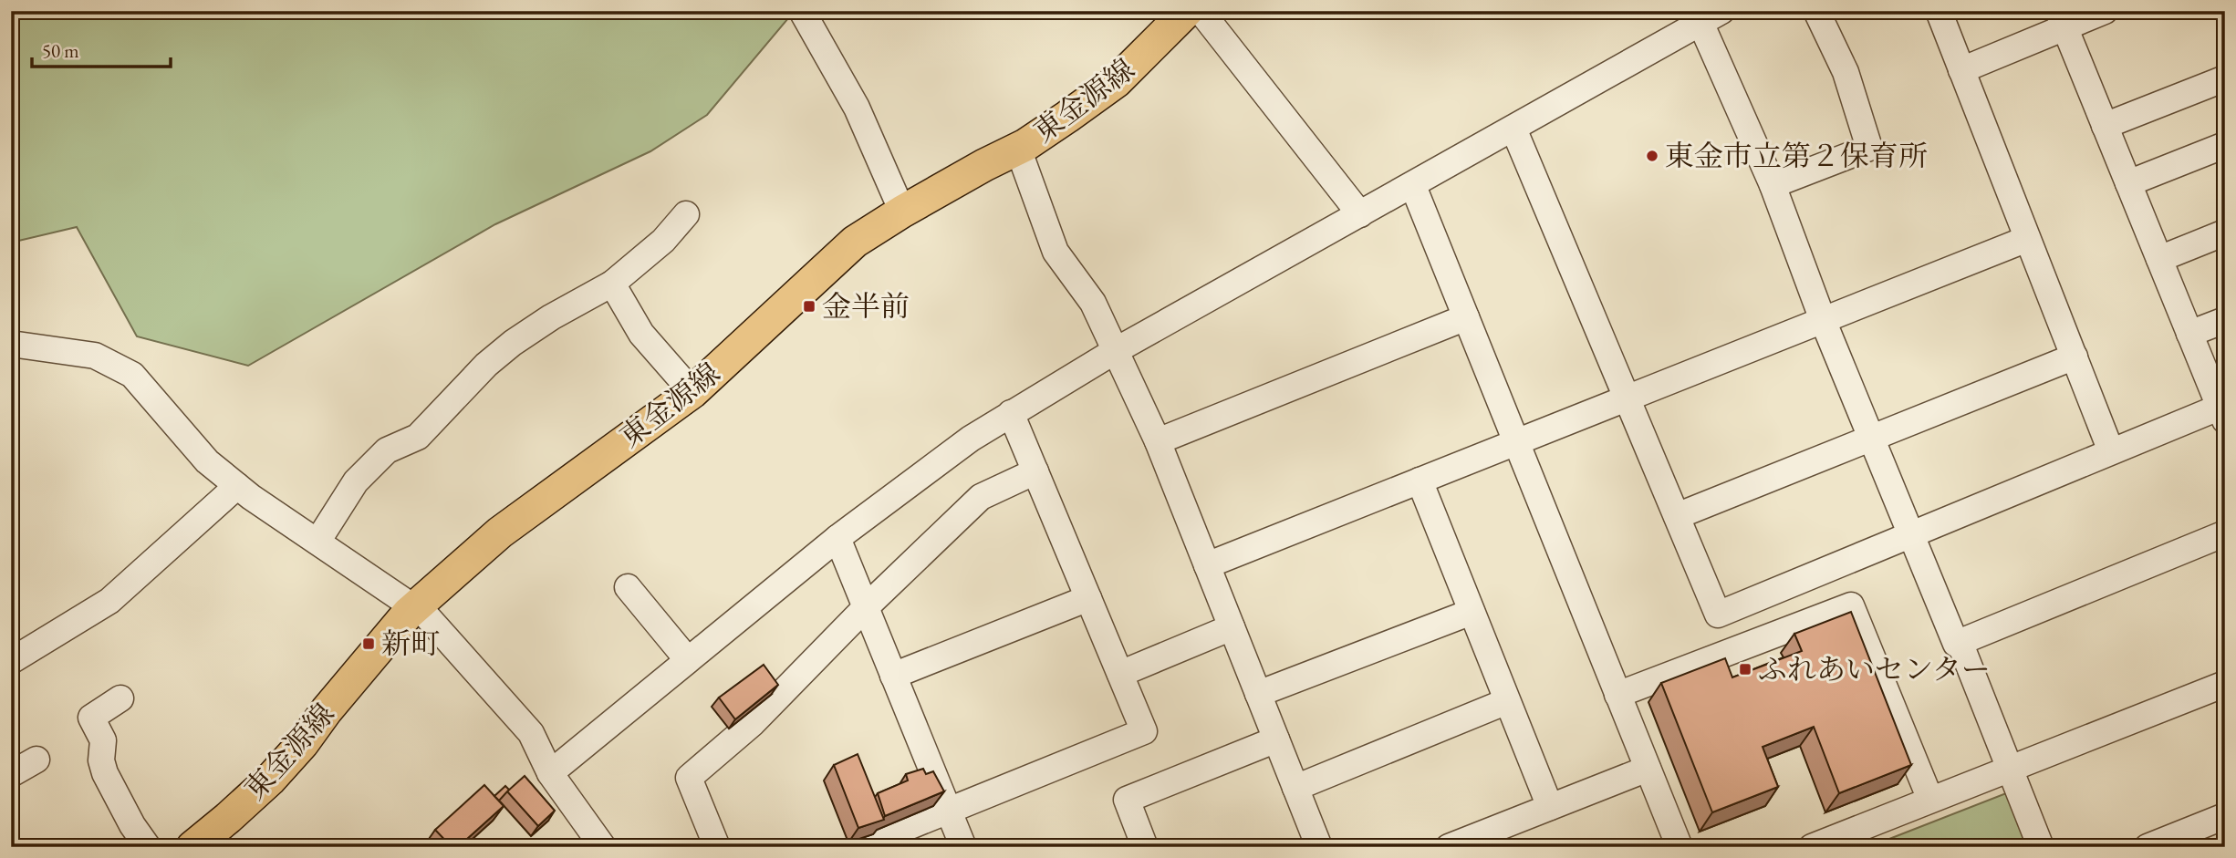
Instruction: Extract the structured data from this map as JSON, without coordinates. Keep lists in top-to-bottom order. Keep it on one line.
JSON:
{"streets":{"main road":["東金源線"]},"places":{"other":["東金市立第２保育所"],"transit":["金半前","新町","ふれあいセンター"]},"scale_bar":"50 m"}
